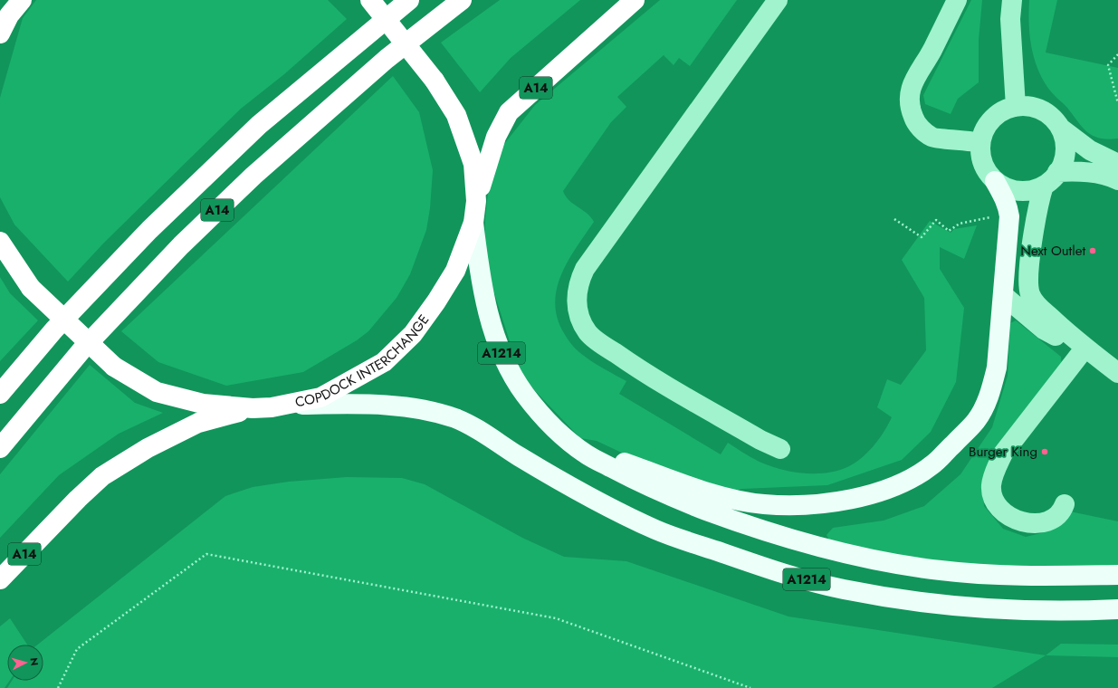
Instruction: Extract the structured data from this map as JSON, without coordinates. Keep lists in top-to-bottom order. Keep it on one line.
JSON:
{"streets":{"highway":["A14","COPDOCK INTERCHANGE"],"main road":["A1214"]},"crossings":[["A14","COPDOCK INTERCHANGE"],["A1214","COPDOCK INTERCHANGE"]],"places":["Next Outlet","Burger King"],"north":"right"}
